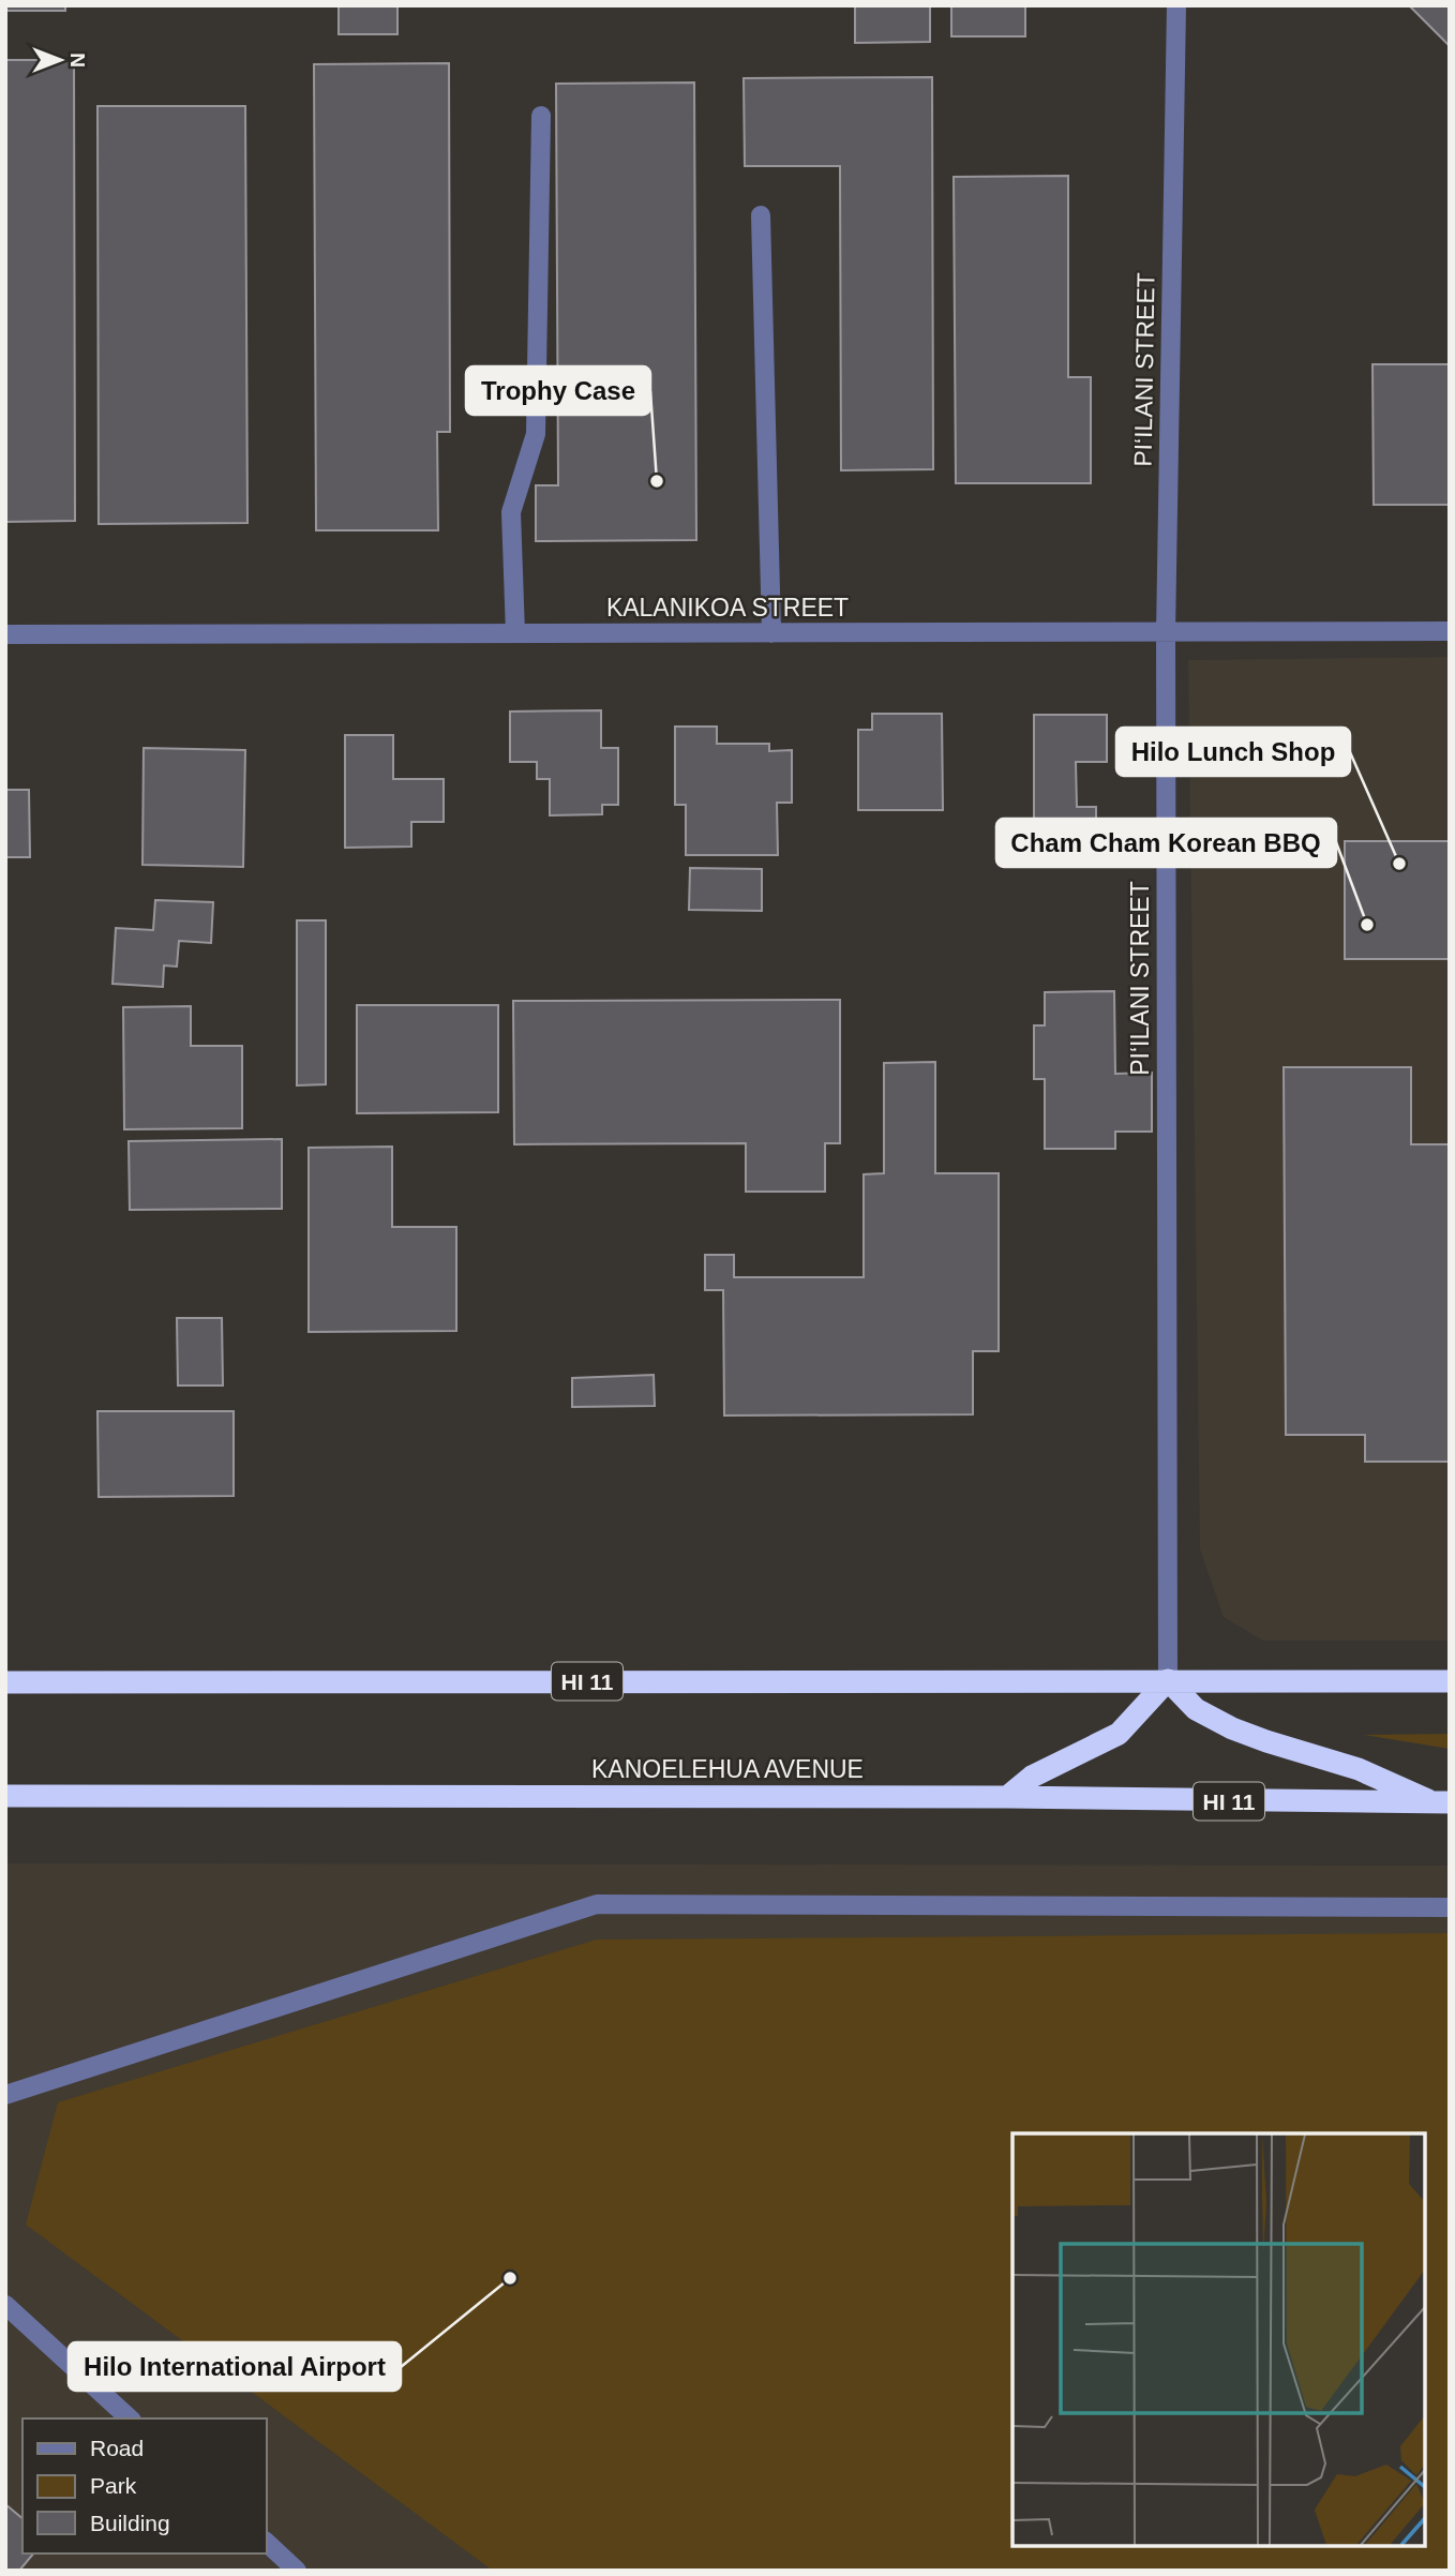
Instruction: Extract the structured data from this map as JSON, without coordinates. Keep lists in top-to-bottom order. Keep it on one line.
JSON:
{"streets":{"highway":["HI 11","KANOELEHUA AVENUE"],"street":["PI‘ILANI STREET","KALANIKOA STREET"]},"crossings":[["PI‘ILANI STREET","KALANIKOA STREET"],["PI‘ILANI STREET","HI 11"]],"places":["Trophy Case","Hilo Lunch Shop","Cham Cham Korean BBQ","Hilo International Airport"],"legend":["Road","Park","Building"],"north":"right"}
